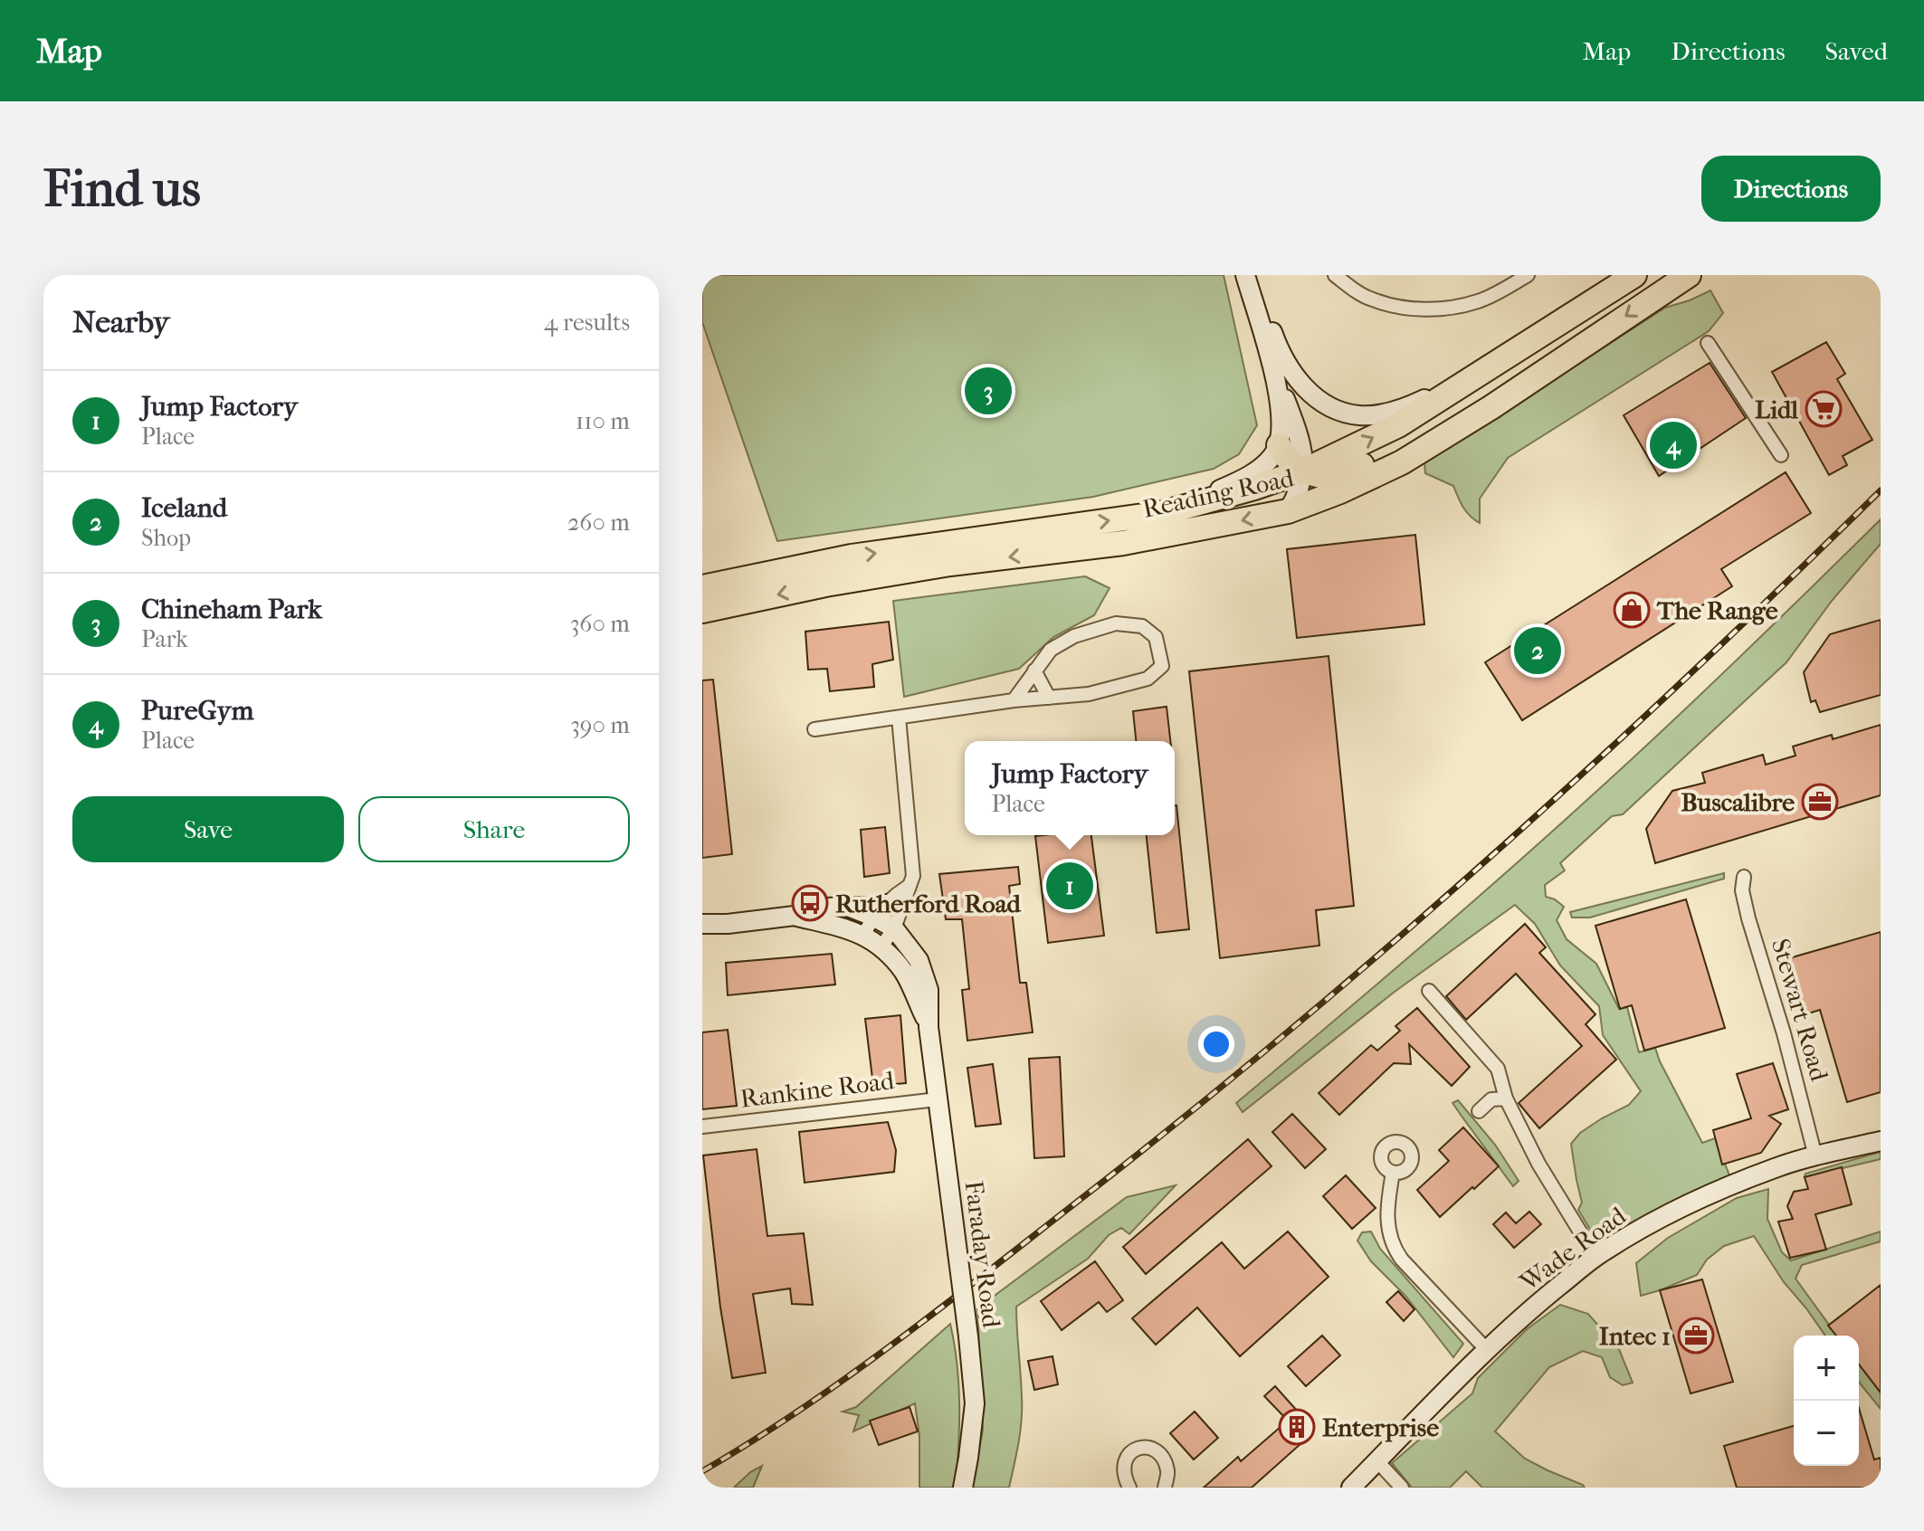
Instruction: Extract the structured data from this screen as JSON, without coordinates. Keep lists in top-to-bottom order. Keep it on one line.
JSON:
{"streets":{"highway":["Reading Road"],"street":["Stewart Road","Rankine Road","Wade Road","Faraday Road"]},"crossings":[["Stewart Road","Wade Road"],["Rankine Road","Faraday Road"]],"places":{"supermarket":["Lidl"],"shop":["The Range"],"office":["Buscalibre","Intec 1"],"bus stop":["Rutherford Road"],"building":["Enterprise"]},"page":{"header":"Map","nav":["Map","Directions","Saved"],"buttons":["Directions",["Save","Share"]],"title":"Find us","heading":["Nearby","4 results"],"pins":["3","4","2","1"],"list":[{"mark":"1","name":"Jump Factory","note":"Place","value":"110 m"},{"mark":"2","name":"Iceland","note":"Shop","value":"260 m"},{"mark":"3","name":"Chineham Park","note":"Park","value":"360 m"},{"mark":"4","name":"PureGym","note":"Place","value":"390 m"}],"popup":["Jump Factory","Place"],"map_buttons":["+","−"]}}
